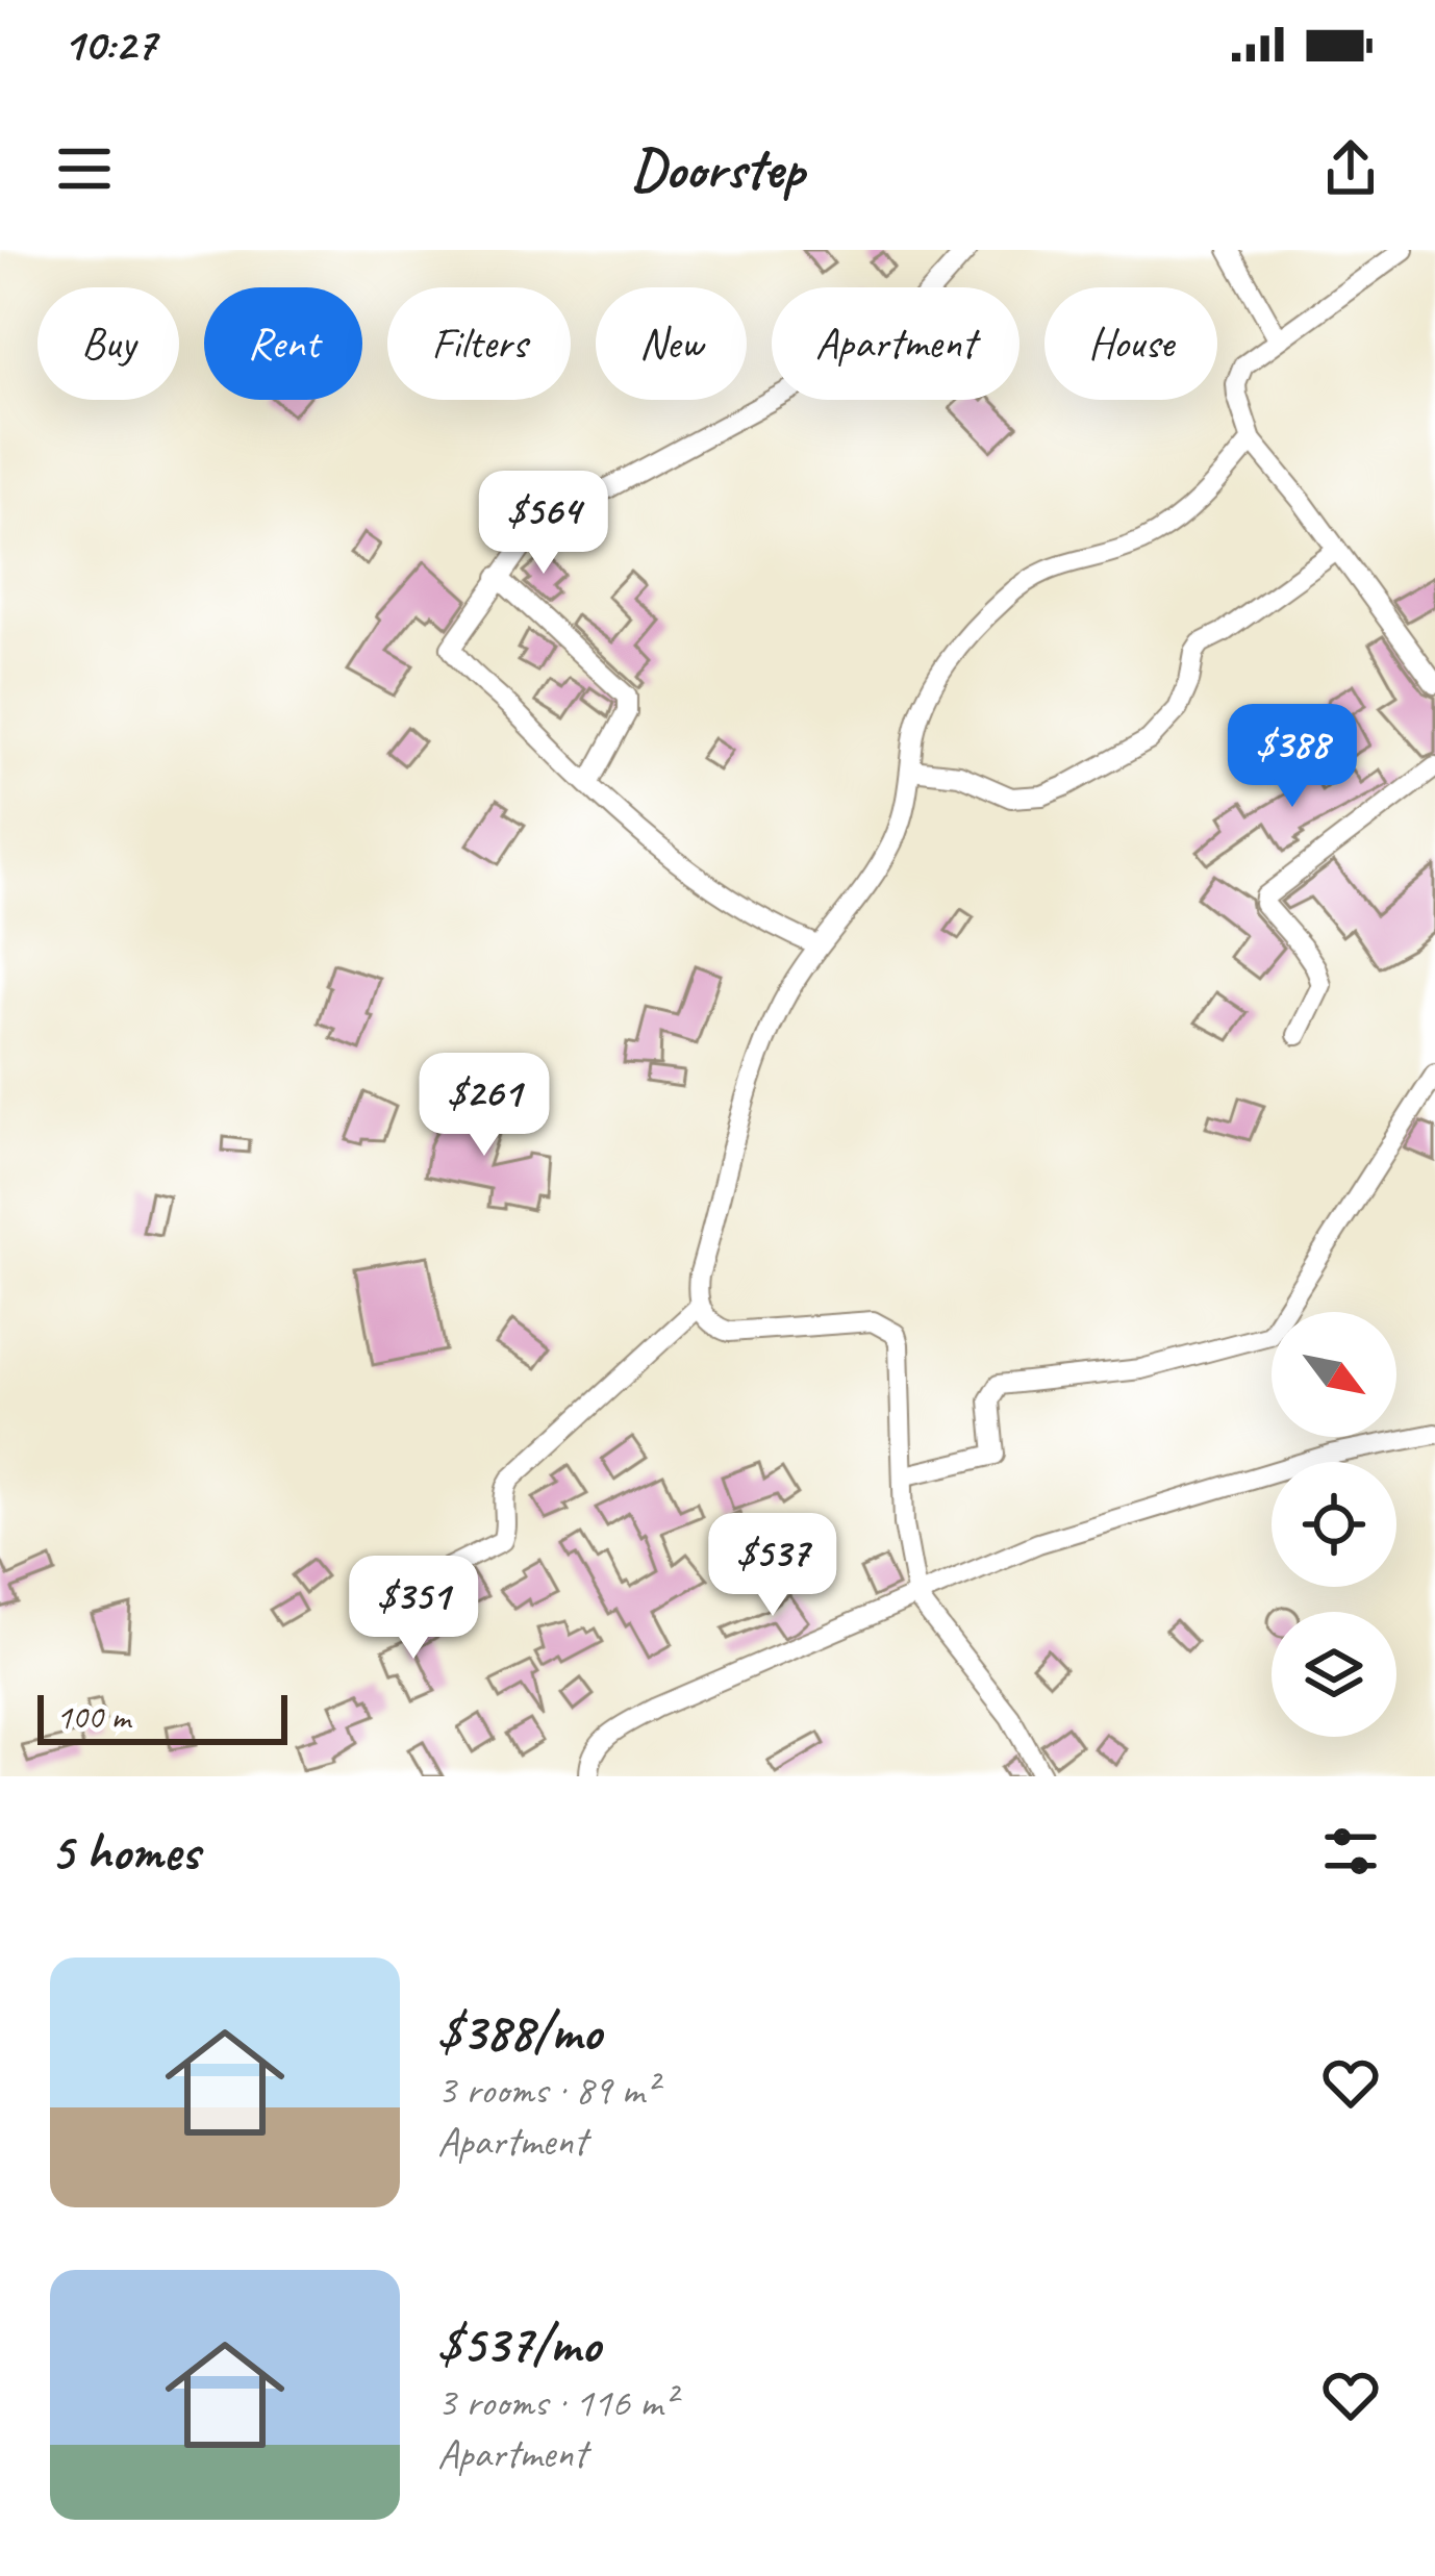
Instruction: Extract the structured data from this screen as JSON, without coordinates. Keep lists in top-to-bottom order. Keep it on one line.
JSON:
{"scale_bar":"100 m","north":"bottom right","page":{"status":"10:27","header":"Doorstep","chip":["Buy","Rent","Filters","New","Apartment","House"],"price":["$564","$388","$261","$537","$351"],"scale":"100 m","heading":"5 homes","list":[{"name":"$388/mo","note":"3 rooms · 89 m² · Apartment"},{"name":"$537/mo","note":"3 rooms · 116 m² · Apartment"}]}}
